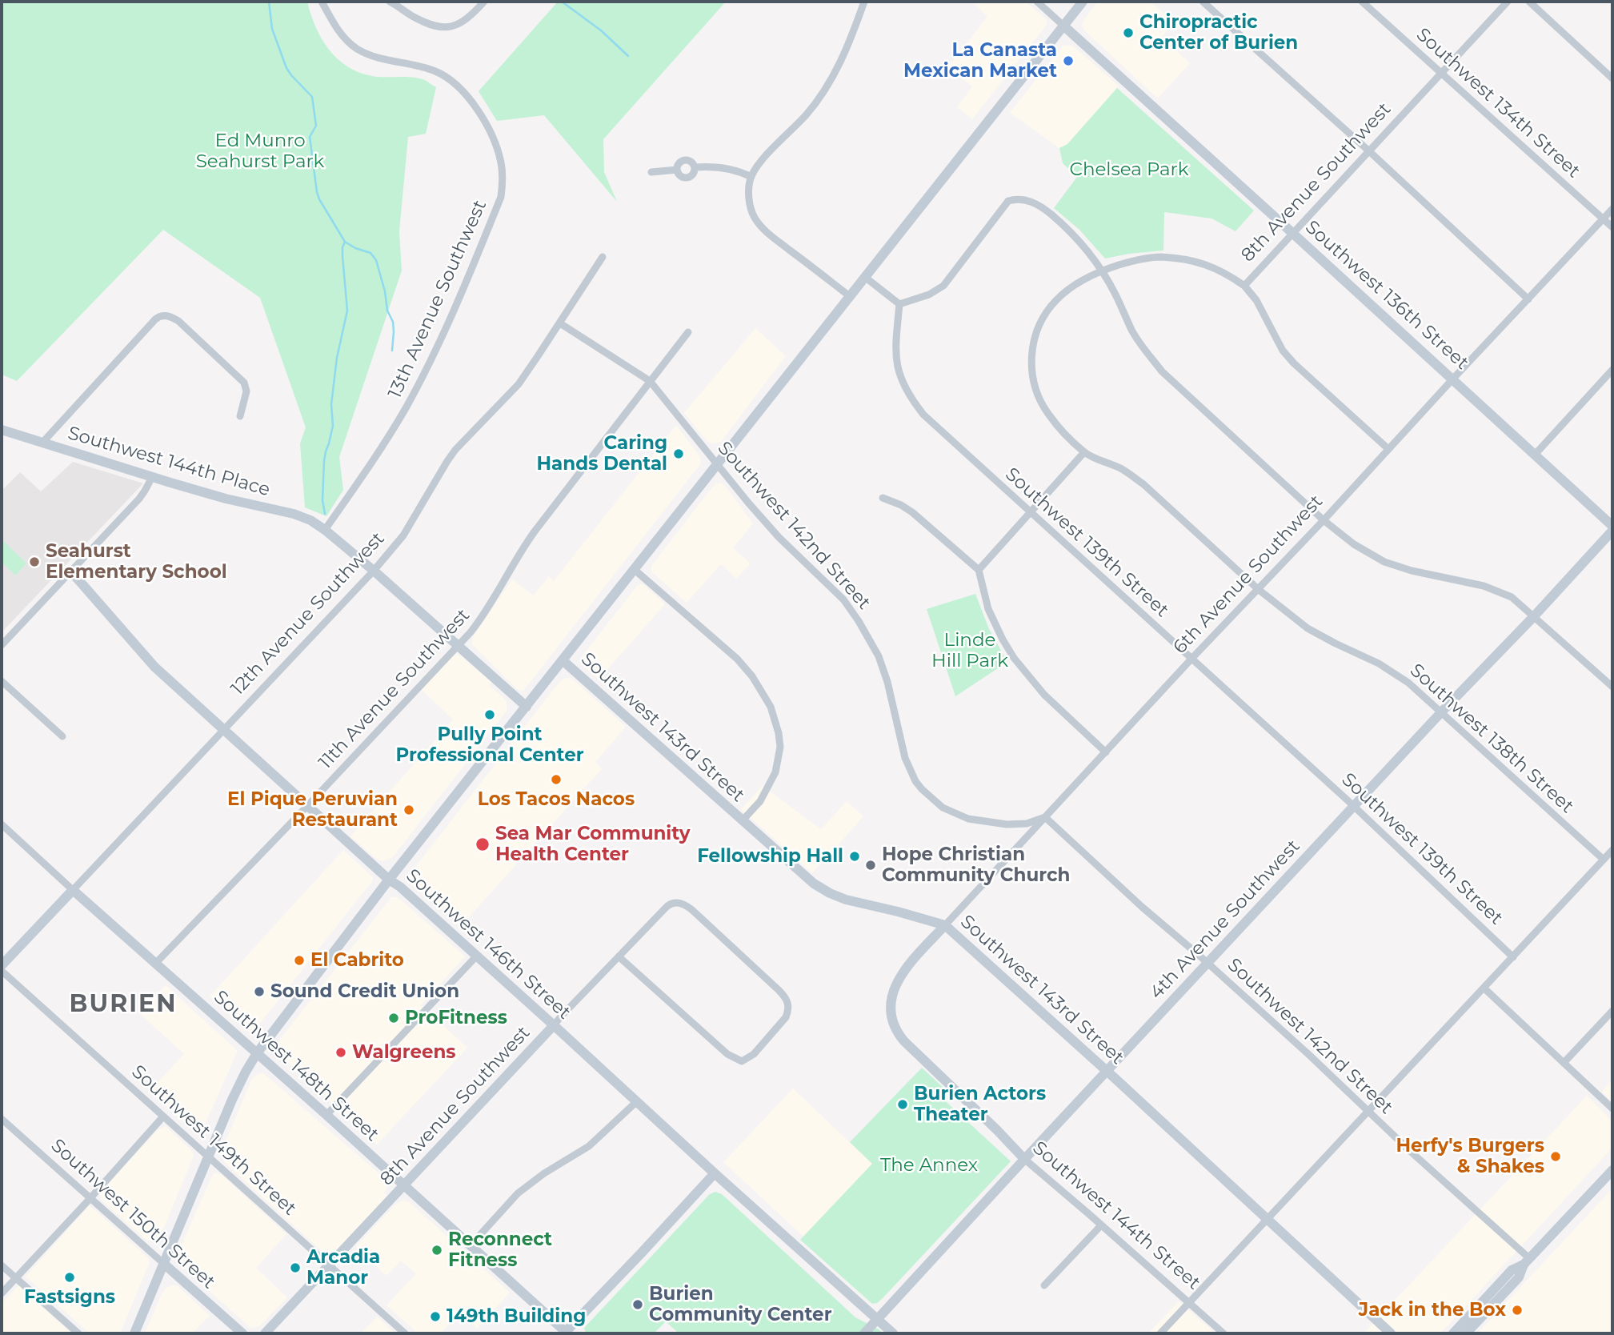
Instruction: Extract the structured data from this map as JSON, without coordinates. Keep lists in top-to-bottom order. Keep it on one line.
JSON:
{"streets":{"street":["Southwest 134th Street","8th Avenue Southwest","Southwest 136th Street","13th Avenue Southwest","Southwest 144th Place","Southwest 142nd Street","Southwest 139th Street","6th Avenue Southwest","12th Avenue Southwest","11th Avenue Southwest","Southwest 143rd Street","Southwest 138th Street","4th Avenue Southwest","Southwest 146th Street","Southwest 148th Street","Southwest 149th Street","Southwest 150th Street","Southwest 144th Street"]},"crossings":[["Southwest 134th Street","8th Avenue Southwest"],["Southwest 134th Street","6th Avenue Southwest"],["8th Avenue Southwest","Southwest 136th Street"],["8th Avenue Southwest","Southwest 138th Street"],["8th Avenue Southwest","Southwest 146th Street"],["8th Avenue Southwest","Southwest 148th Street"],["8th Avenue Southwest","Southwest 149th Street"],["Southwest 136th Street","6th Avenue Southwest"],["13th Avenue Southwest","Southwest 144th Place"],["Southwest 142nd Street","6th Avenue Southwest"],["Southwest 142nd Street","12th Avenue Southwest"],["Southwest 142nd Street","11th Avenue Southwest"],["Southwest 142nd Street","4th Avenue Southwest"],["Southwest 139th Street","6th Avenue Southwest"],["Southwest 139th Street","4th Avenue Southwest"],["6th Avenue Southwest","Southwest 143rd Street"],["6th Avenue Southwest","Southwest 138th Street"],["6th Avenue Southwest","Southwest 144th Street"],["12th Avenue Southwest","Southwest 146th Street"],["12th Avenue Southwest","Southwest 148th Street"],["11th Avenue Southwest","Southwest 146th Street"],["11th Avenue Southwest","Southwest 148th Street"],["Southwest 143rd Street","4th Avenue Southwest"],["Southwest 138th Street","4th Avenue Southwest"],["4th Avenue Southwest","Southwest 146th Street"],["4th Avenue Southwest","Southwest 144th Street"]],"districts":["BURIEN"],"parks":["Ed Munro Seahurst Park","Chelsea Park","Linde Hill Park","The Annex"],"places":["Chiropractic Center of Burien","La Canasta Mexican Market","Caring Hands Dental","Seahurst Elementary School","Pully Point Professional Center","Los Tacos Nacos","El Pique Peruvian Restaurant","Sea Mar Community Health Center","Fellowship Hall","Hope Christian Community Church","El Cabrito","Sound Credit Union","ProFitness","Walgreens","Burien Actors Theater","Herfy's Burgers & Shakes","Reconnect Fitness","Arcadia Manor","Fastsigns","Burien Community Center","Jack in the Box","149th Building"]}
